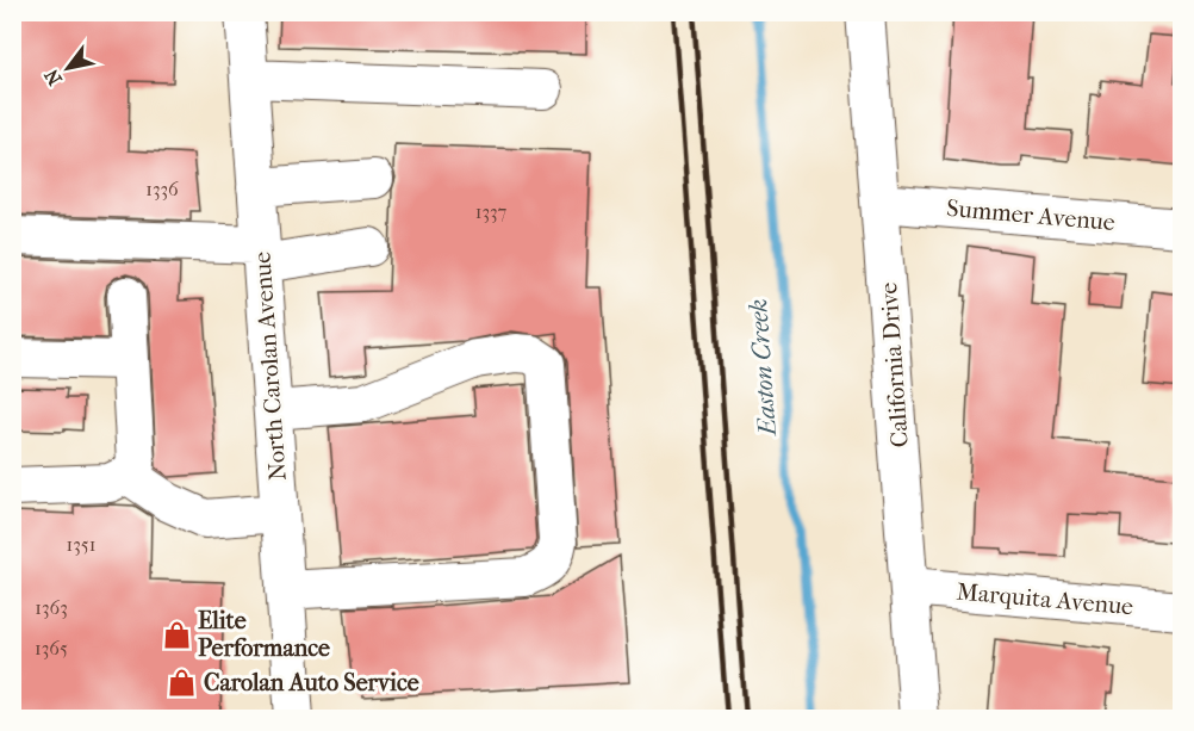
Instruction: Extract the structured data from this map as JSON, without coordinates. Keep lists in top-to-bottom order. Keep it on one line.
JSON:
{"streets":{"street":["Summer Avenue","California Drive","North Carolan Avenue","Marquita Avenue"]},"crossings":[["Summer Avenue","California Drive"],["California Drive","Marquita Avenue"]],"water":["Easton Creek"],"places":{"shop":["Elite Performance","Carolan Auto Service"]},"house_numbers":["1336","1337","1351","1363","1365"],"north":"bottom left"}
